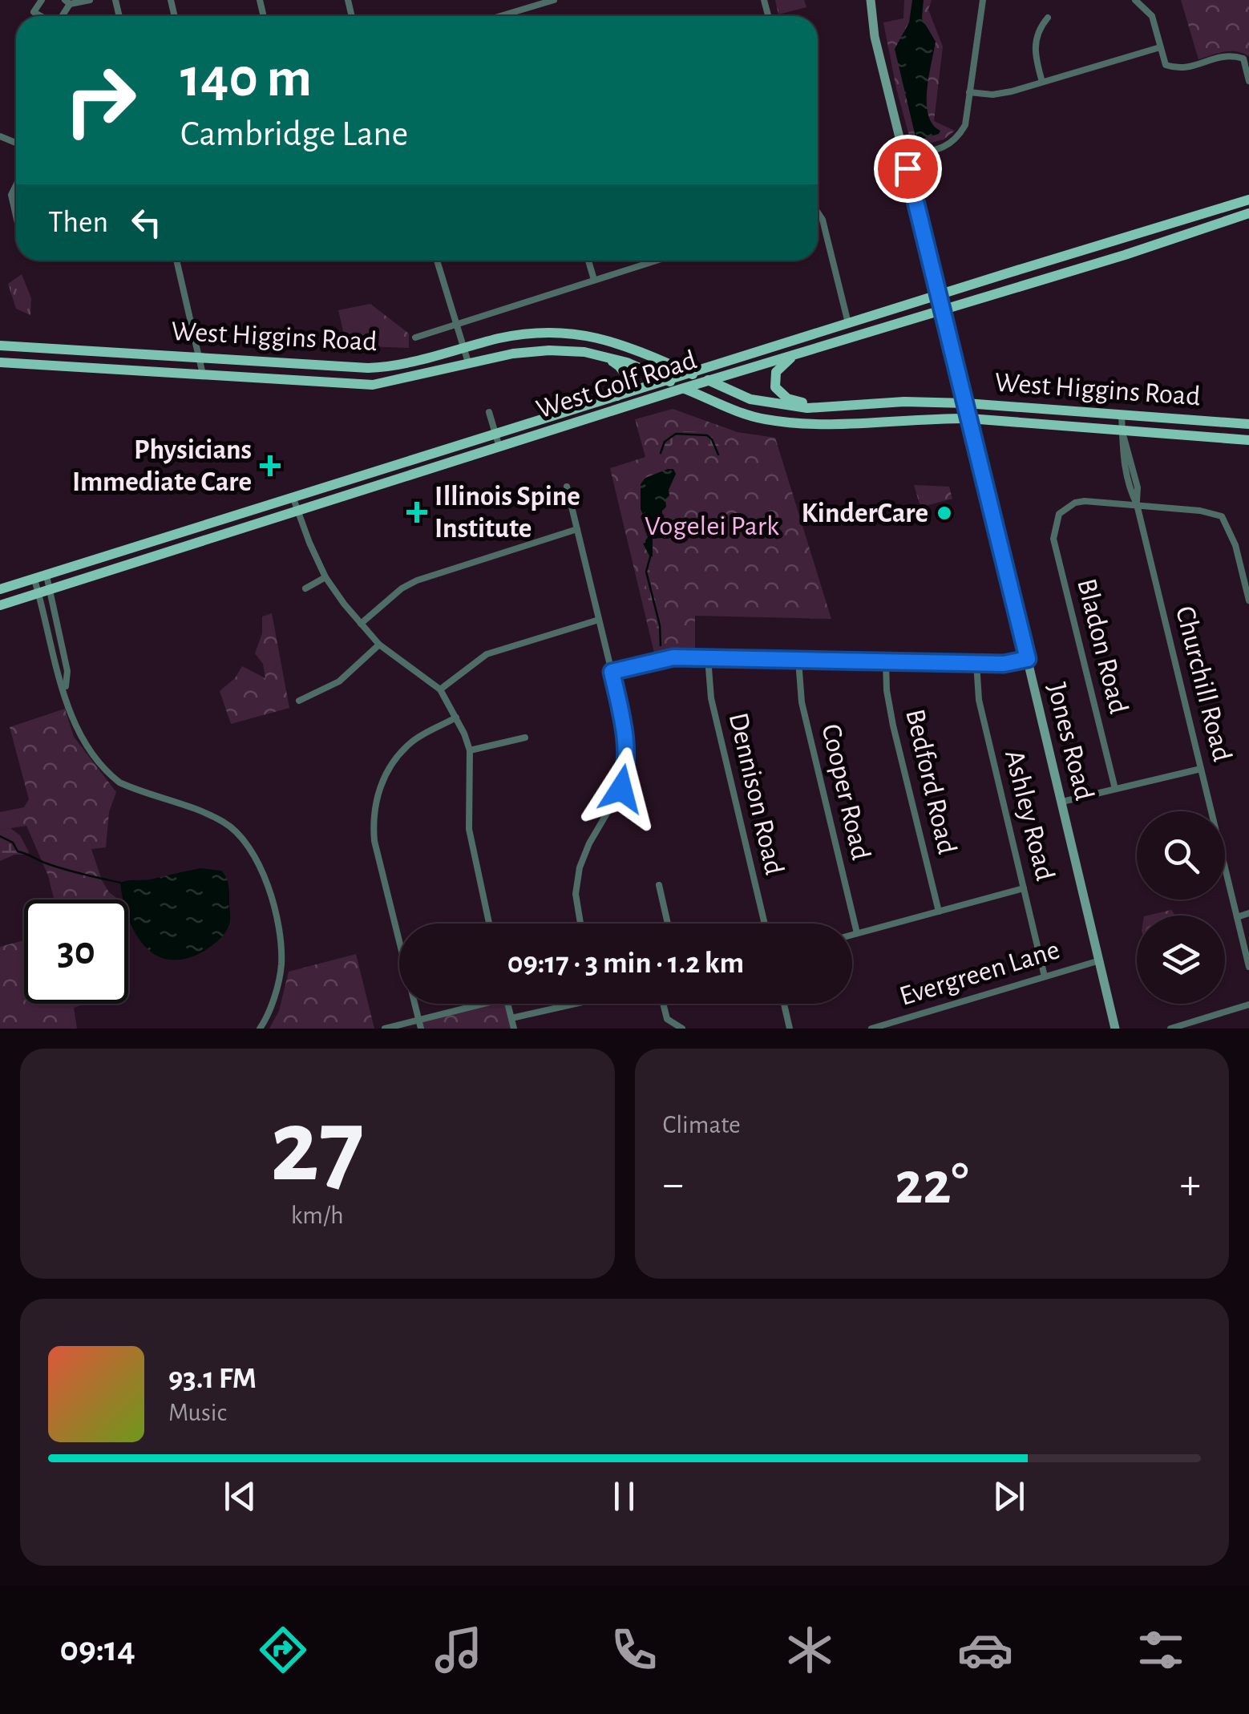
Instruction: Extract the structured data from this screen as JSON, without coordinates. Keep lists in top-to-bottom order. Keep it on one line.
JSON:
{"streets":{"main road":["West Higgins Road","West Golf Road"],"street":["Bladon Road","Churchill Road","Jones Road","Bedford Road","Cooper Road","Dennison Road","Ashley Road","Evergreen Lane"]},"crossings":[["West Higgins Road","West Golf Road"],["West Higgins Road","Churchill Road"],["West Higgins Road","Jones Road"],["West Golf Road","Jones Road"],["Bladon Road","Churchill Road"],["Jones Road","Evergreen Lane"],["Ashley Road","Evergreen Lane"]],"parks":["Vogelei Park"],"places":{"health":["Physicians Immediate Care","Illinois Spine Institute"],"other":["KinderCare"]},"page":{"turn":["140 m","Cambridge Lane"],"then":"Then","limit":"30","trip":"09:17 · 3 min · 1.2 km","tile":[["27","km/h"],"Climate"],"heat":["−","22°","+"],"song":["93.1 FM","Music"],"tabs":"09:14"}}
